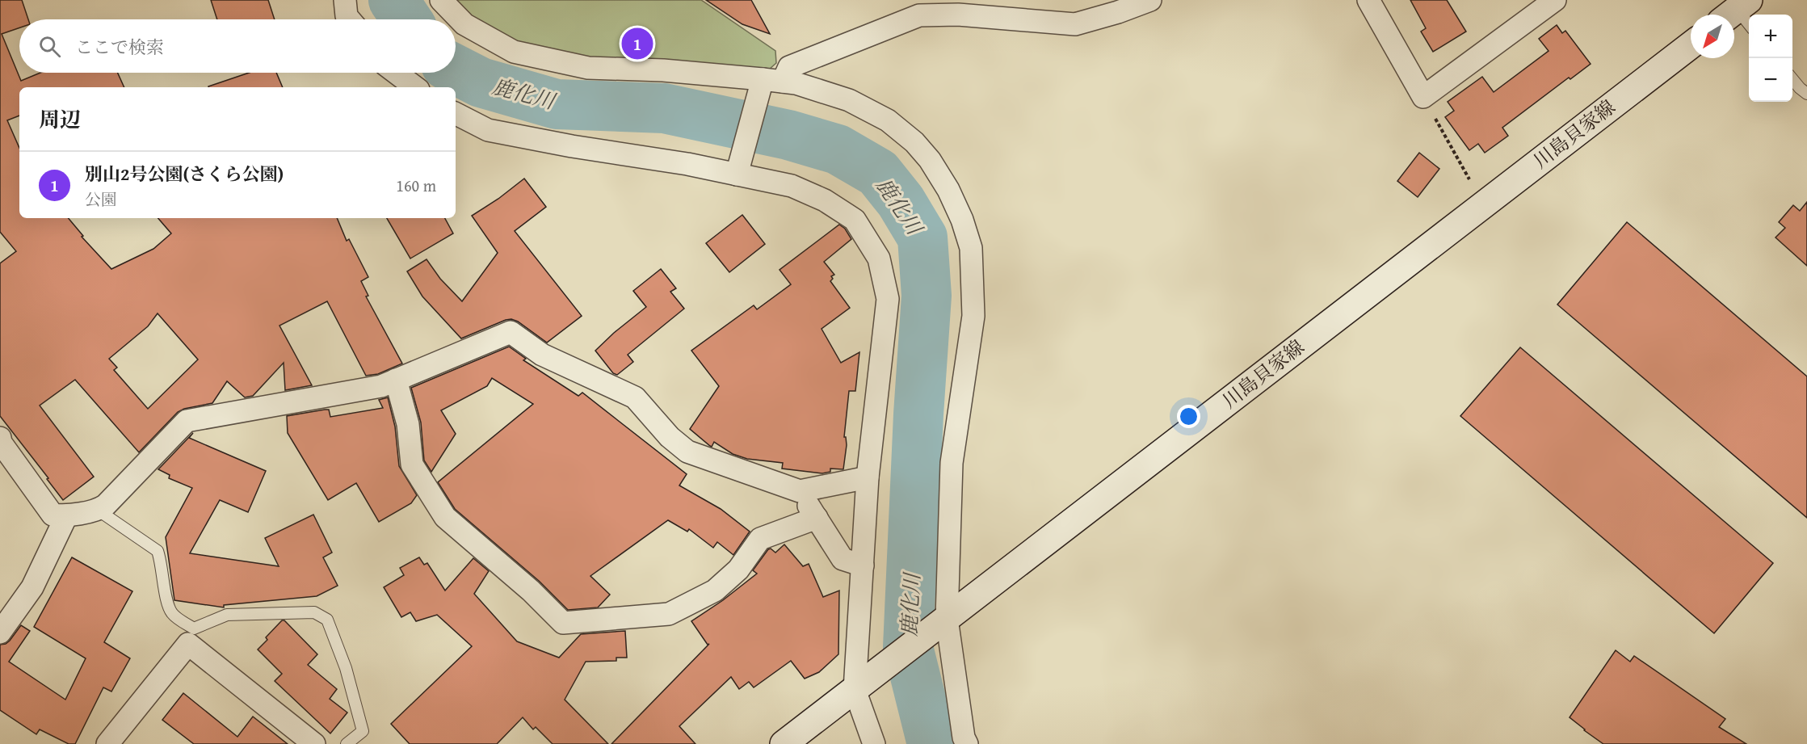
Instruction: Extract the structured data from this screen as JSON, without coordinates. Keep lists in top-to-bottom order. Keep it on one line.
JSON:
{"streets":{"main road":["川島貝家線"]},"water":["鹿化川"],"north":"bottom left","page":{"map_buttons":["+","−"],"search":"ここで検索","pins":"1","heading":"周辺","list":[{"mark":"1","name":"別山2号公園(さくら公園)","note":"公園","value":"160 m"}]}}
